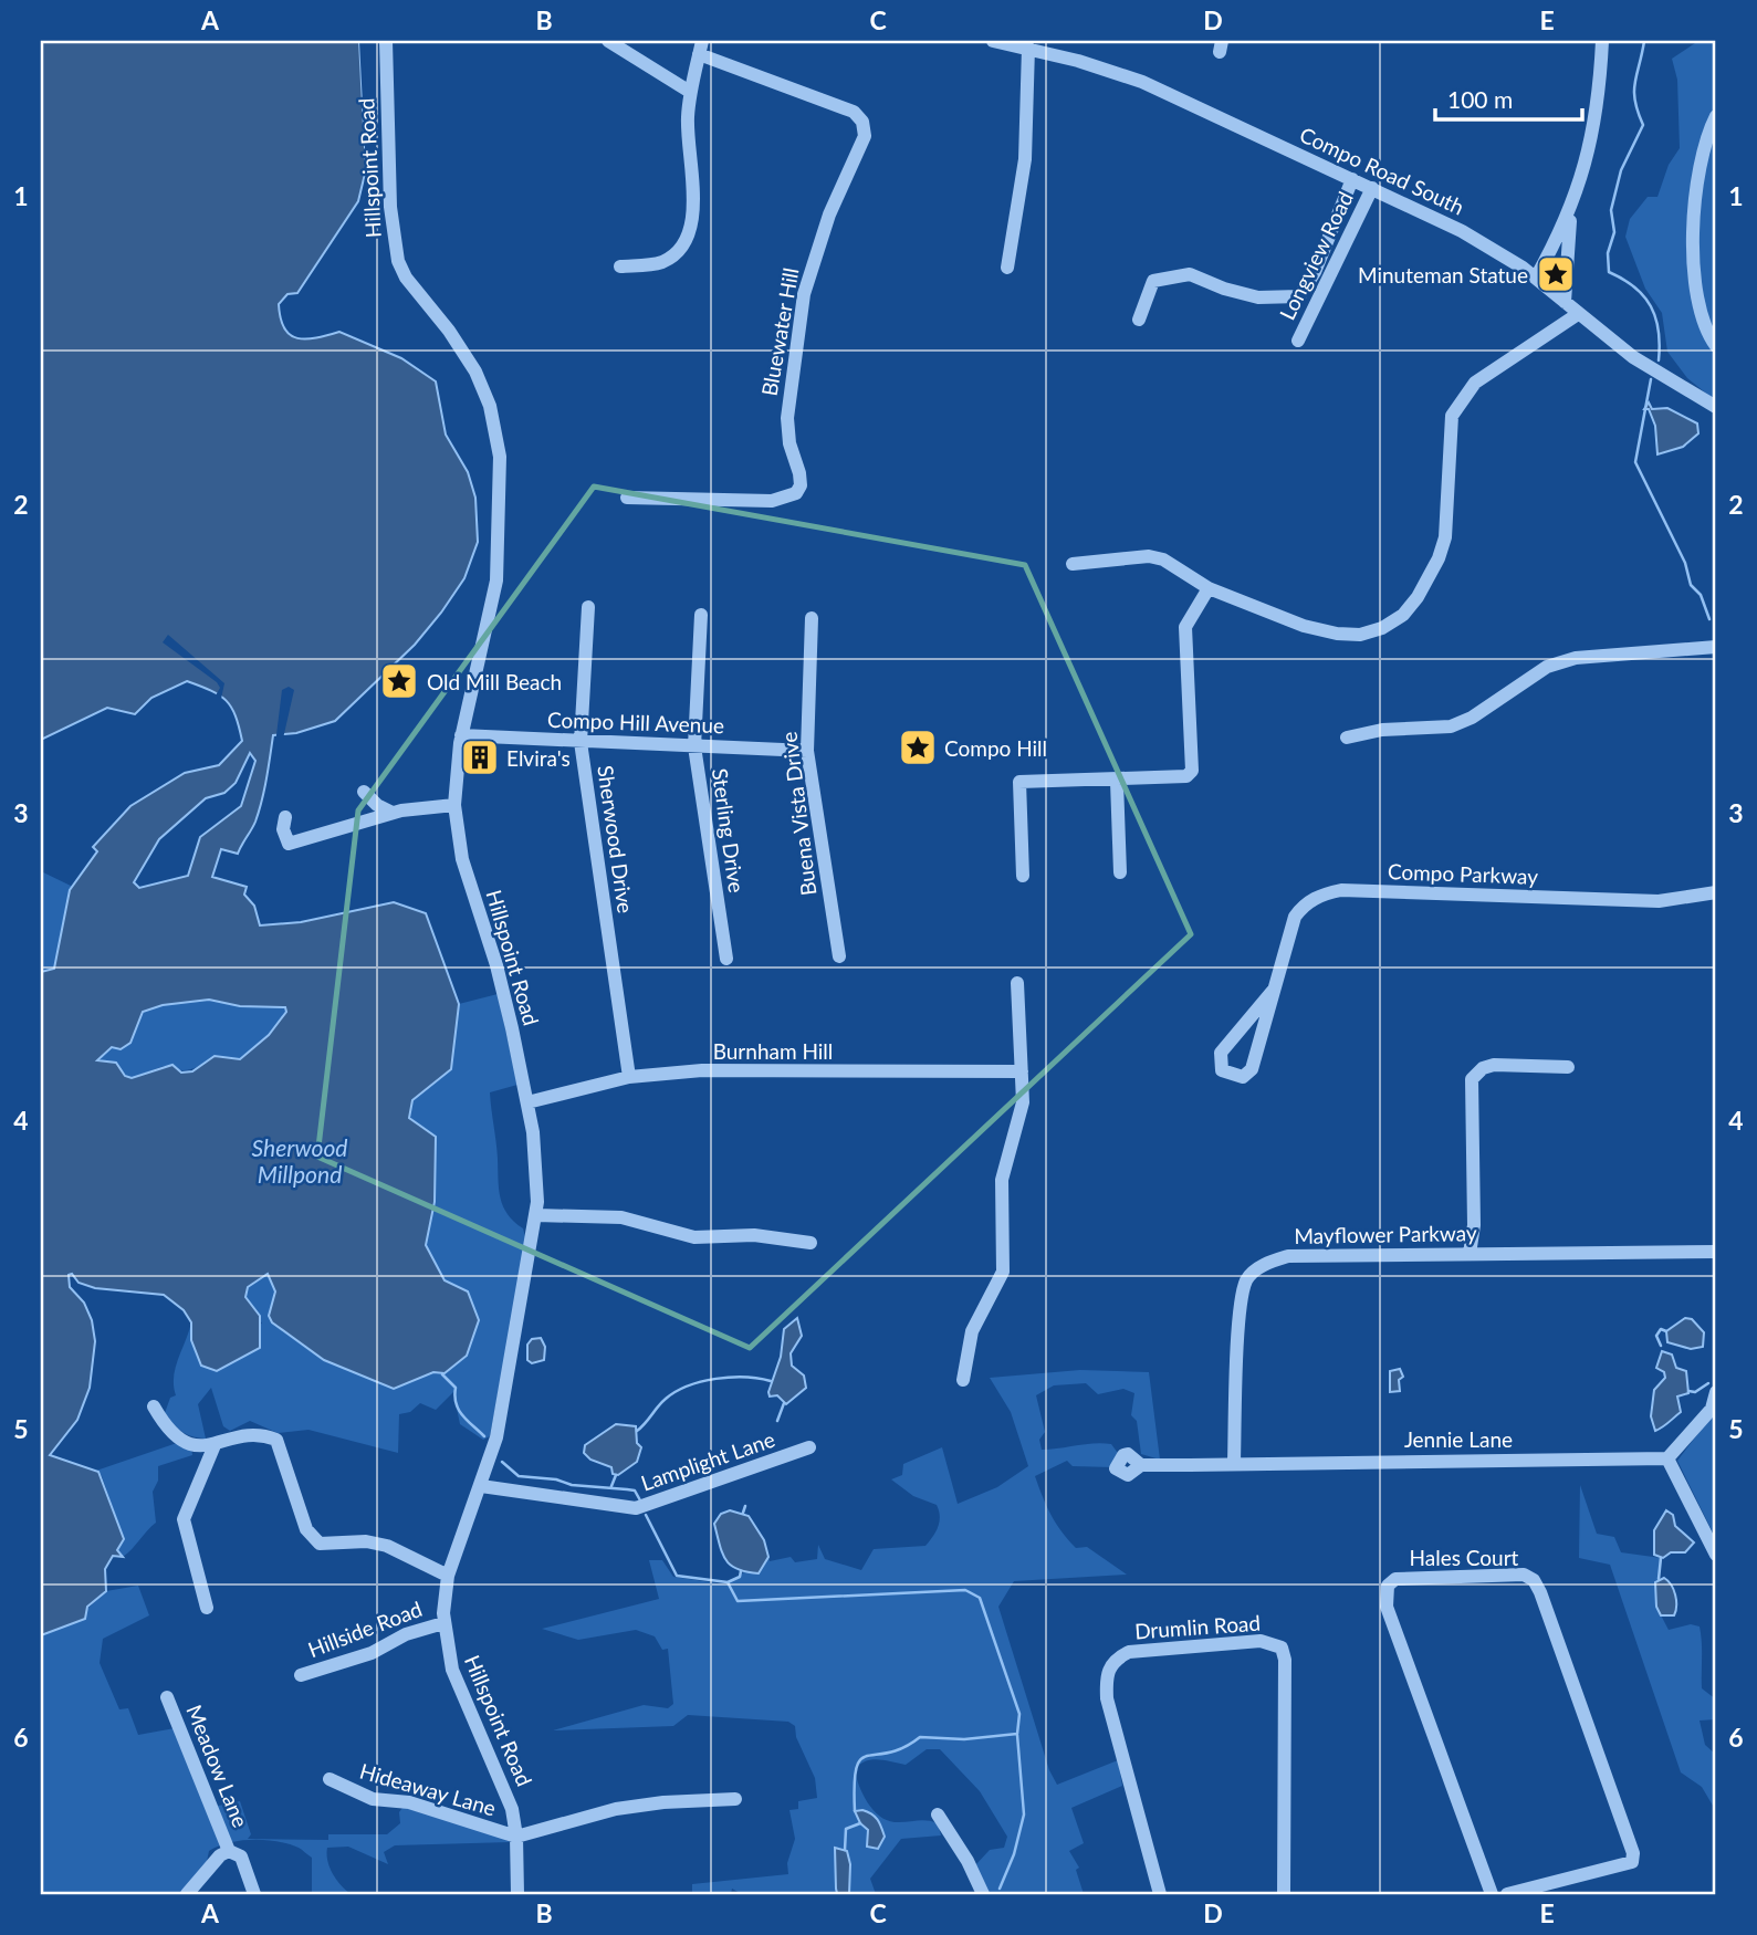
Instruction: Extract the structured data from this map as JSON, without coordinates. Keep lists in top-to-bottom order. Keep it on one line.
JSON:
{"streets":{"street":["Hillspoint Road","Compo Road South","Longview Road","Bluewater Hill","Compo Hill Avenue","Buena Vista Drive","Sterling Drive","Sherwood Drive","Compo Parkway","Burnham Hill","Mayflower Parkway","Jennie Lane","Lamplight Lane","Hales Court","Drumlin Road","Hillside Road","Meadow Lane","Hideaway Lane"]},"crossings":[["Hillspoint Road","Compo Hill Avenue"],["Hillspoint Road","Burnham Hill"],["Hillspoint Road","Lamplight Lane"],["Hillspoint Road","Hillside Road"],["Hillspoint Road","Hideaway Lane"],["Compo Road South","Longview Road"],["Compo Hill Avenue","Buena Vista Drive"],["Compo Hill Avenue","Sterling Drive"],["Compo Hill Avenue","Sherwood Drive"],["Sherwood Drive","Burnham Hill"],["Mayflower Parkway","Jennie Lane"]],"water":["Sherwood Millpond"],"places":{"place":["Minuteman Statue","Old Mill Beach","Compo Hill"],"building":["Elvira's"]},"scale_bar":"100 m","grid":{"columns":["A","B","C","D","E"],"rows":["1","2","3","4","5","6"]}}
